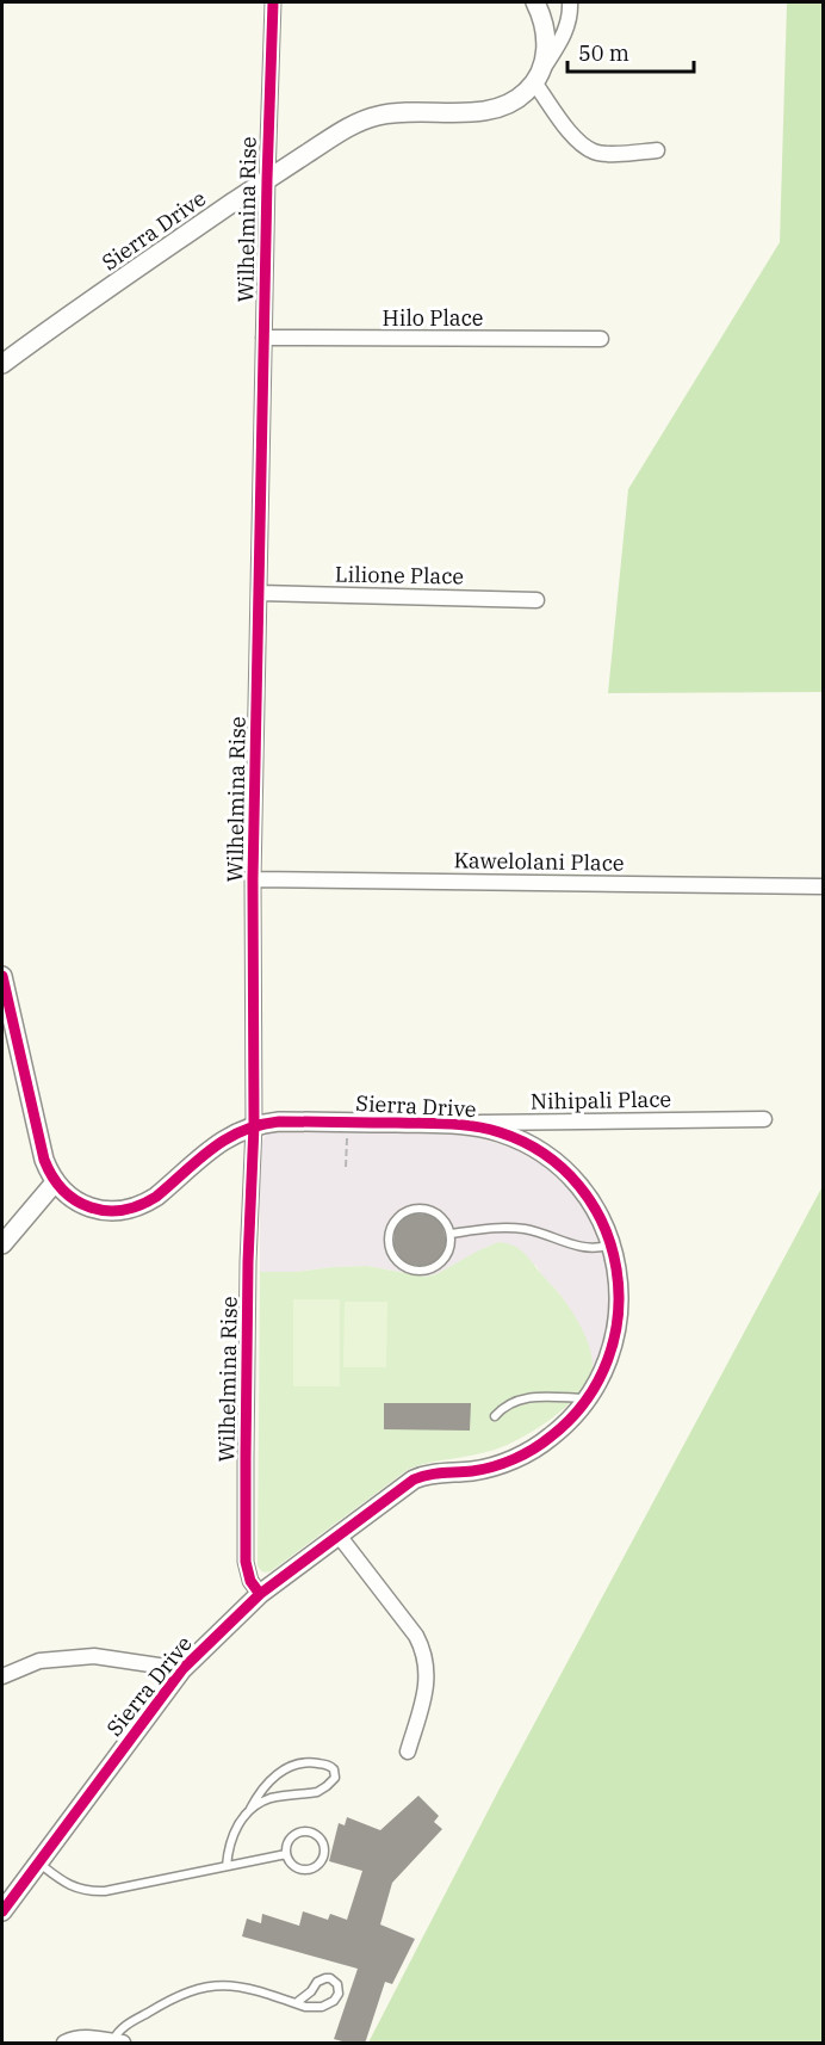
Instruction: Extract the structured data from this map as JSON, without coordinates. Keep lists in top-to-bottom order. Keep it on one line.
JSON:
{"streets":{"street":["Wilhelmina Rise","Sierra Drive","Hilo Place","Lilione Place","Kawelolani Place","Nihipali Place"]},"crossings":[["Wilhelmina Rise","Sierra Drive"],["Wilhelmina Rise","Hilo Place"],["Wilhelmina Rise","Lilione Place"],["Wilhelmina Rise","Kawelolani Place"],["Sierra Drive","Nihipali Place"]],"scale_bar":"50 m"}
